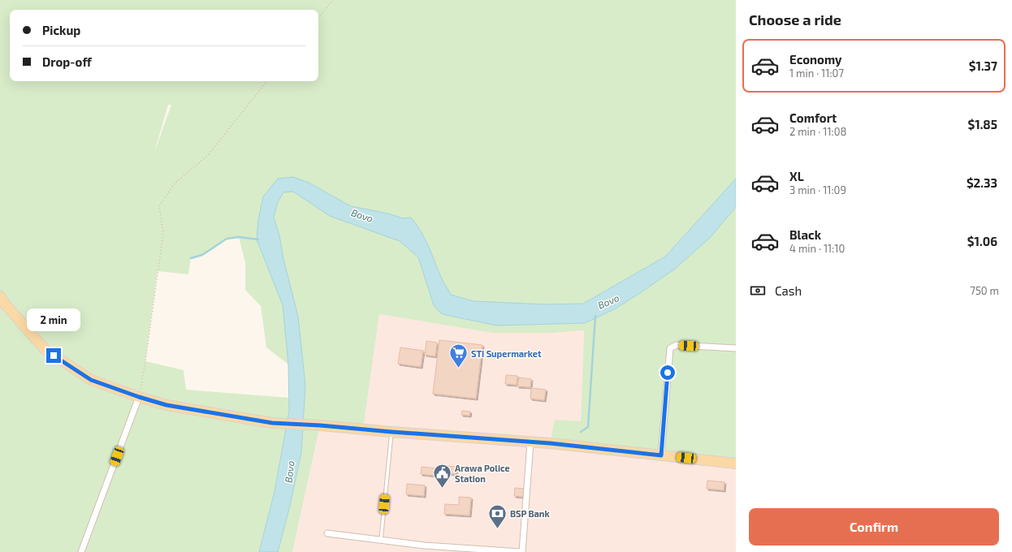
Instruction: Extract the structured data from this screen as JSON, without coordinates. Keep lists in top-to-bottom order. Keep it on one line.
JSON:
{"water":["Bovo"],"places":{"supermarket":["STI Supermarket"],"public building":["Arawa Police Station"],"bank":["BSP Bank"]},"page":{"heading":"Choose a ride","banner":["Pickup","Drop-off"],"list":[{"name":"Economy","note":"1 min · 11:07","value":"$1.37"},{"name":"Comfort","note":"2 min · 11:08","value":"$1.85"},{"name":"XL","note":"3 min · 11:09","value":"$2.33"},{"name":"Black","note":"4 min · 11:10","value":"$1.06"}],"pay":["Cash","750 m"],"bubble":"2 min","buttons":"Confirm"}}
